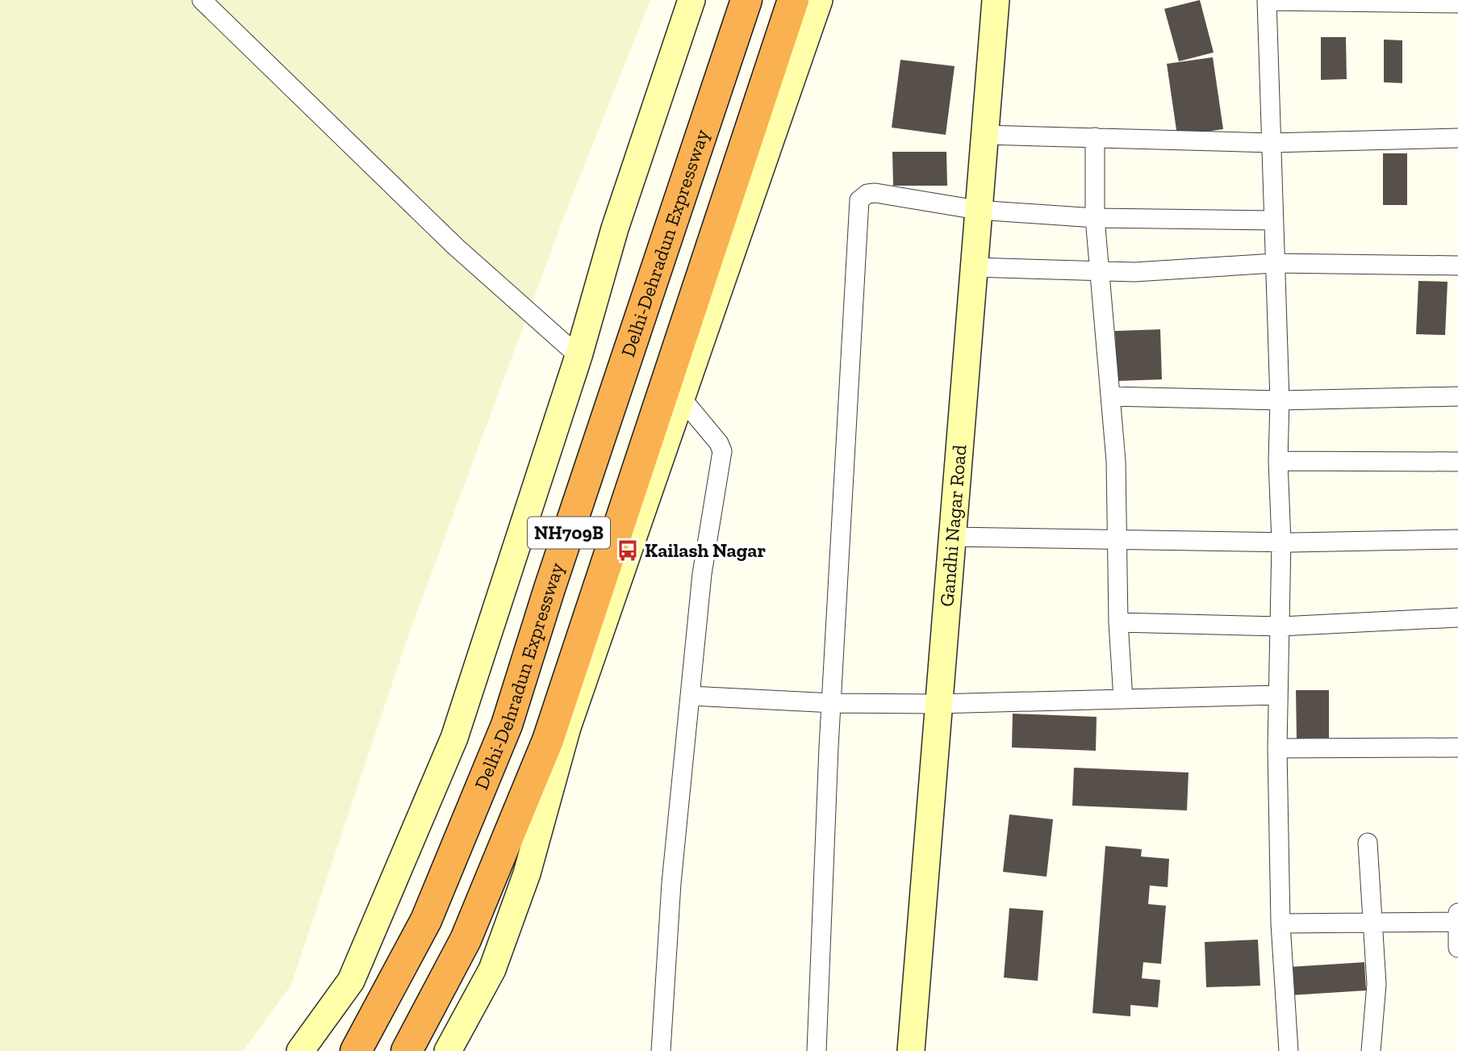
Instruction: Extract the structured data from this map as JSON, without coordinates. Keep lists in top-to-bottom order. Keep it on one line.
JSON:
{"streets":{"highway":["Delhi-Dehradun Expressway","NH709B"],"street":["Gandhi Nagar Road"]},"places":{"bus stop":["Kailash Nagar"]}}
